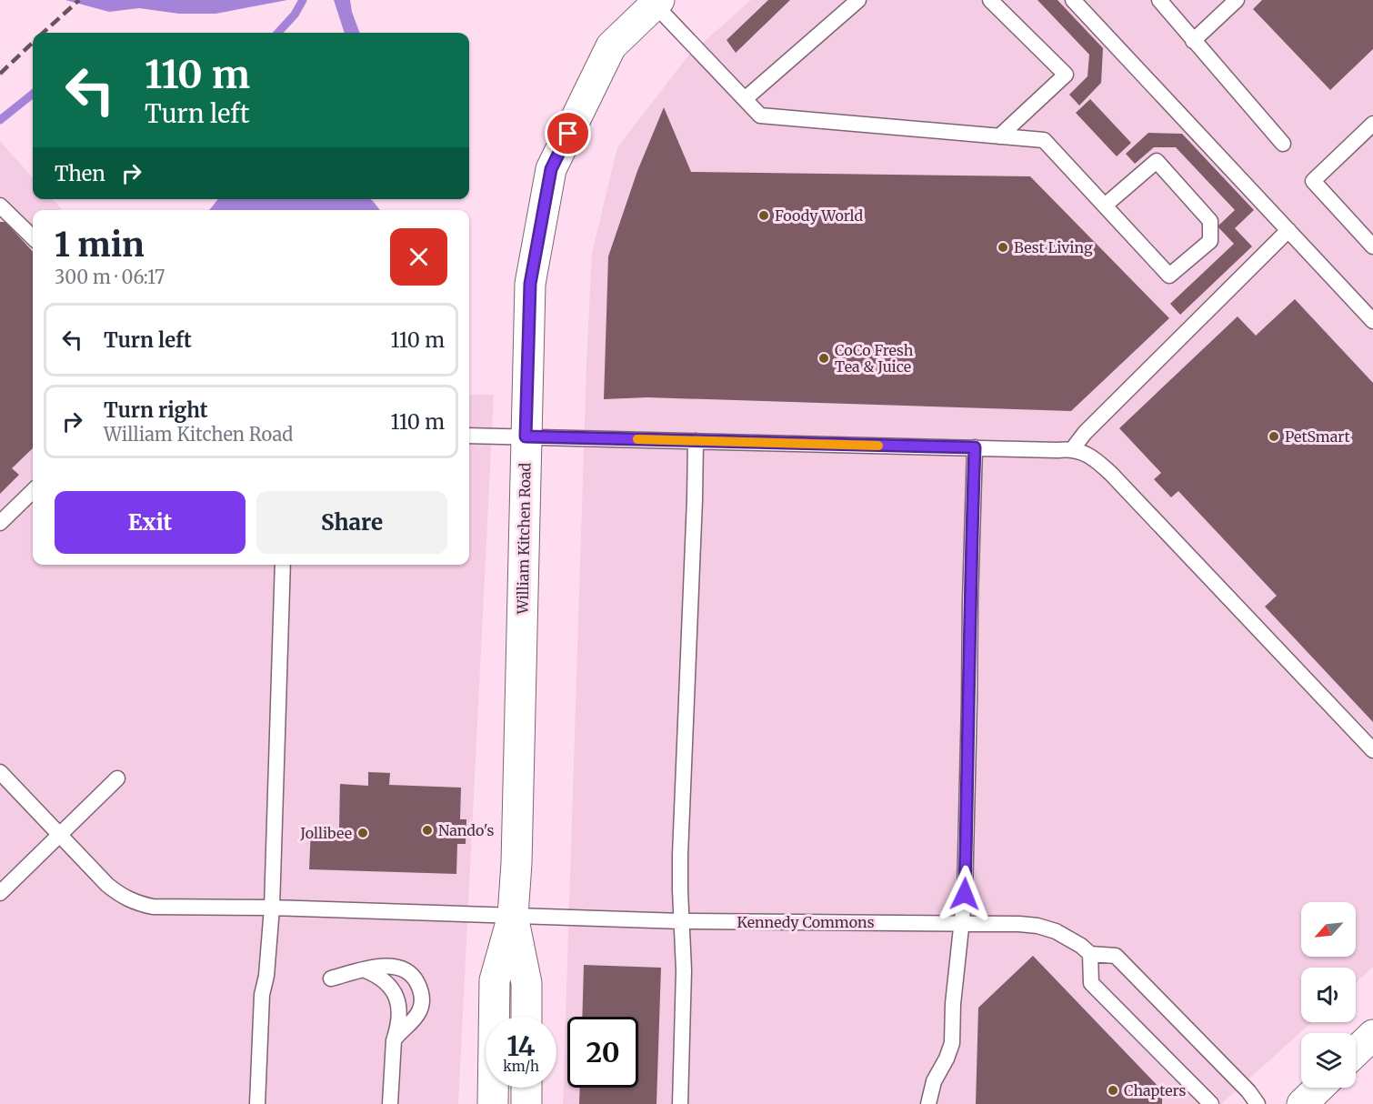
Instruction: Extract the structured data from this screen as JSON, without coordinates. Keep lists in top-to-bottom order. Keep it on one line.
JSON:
{"streets":{"street":["William Kitchen Road"],"lane":["Kennedy Commons"]},"crossings":[["William Kitchen Road","Kennedy Commons"]],"places":["Foody World","Best Living","CoCo Fresh Tea & Juice","PetSmart","Nando's","Jollibee","Chapters"],"north":"bottom left","page":{"turn":["110 m","Turn left"],"then":"Then","heading":["1 min","300 m · 06:17"],"list":[{"name":"Turn left","value":"110 m"},{"name":"Turn right","note":"William Kitchen Road","value":"110 m"}],"buttons":["Exit","Share"],"speed":"14 km/h","limit":"20"}}
